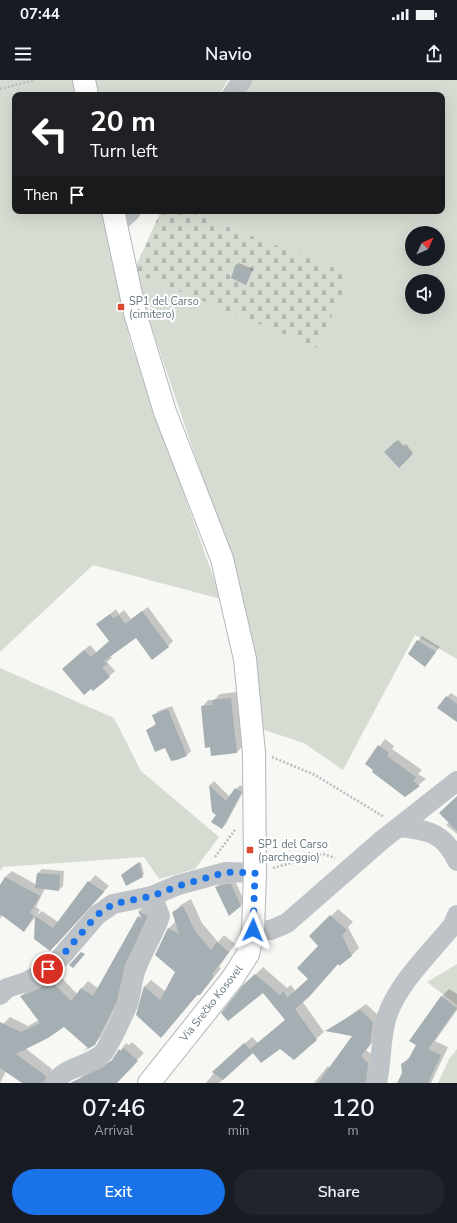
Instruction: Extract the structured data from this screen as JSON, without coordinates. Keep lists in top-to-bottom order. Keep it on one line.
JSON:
{"streets":{"main road":["Via Srečko Kosovel"]},"places":{"transit":["SP1 del Carso (cimitero)","SP1 del Carso (parcheggio)"]},"north":"top right","page":{"status":"07:44","header":"Navio","turn":["20 m","Turn left"],"then":"Then","eta":["07:46","Arrival","2","min","120","m"],"buttons":["Exit","Share"]}}
